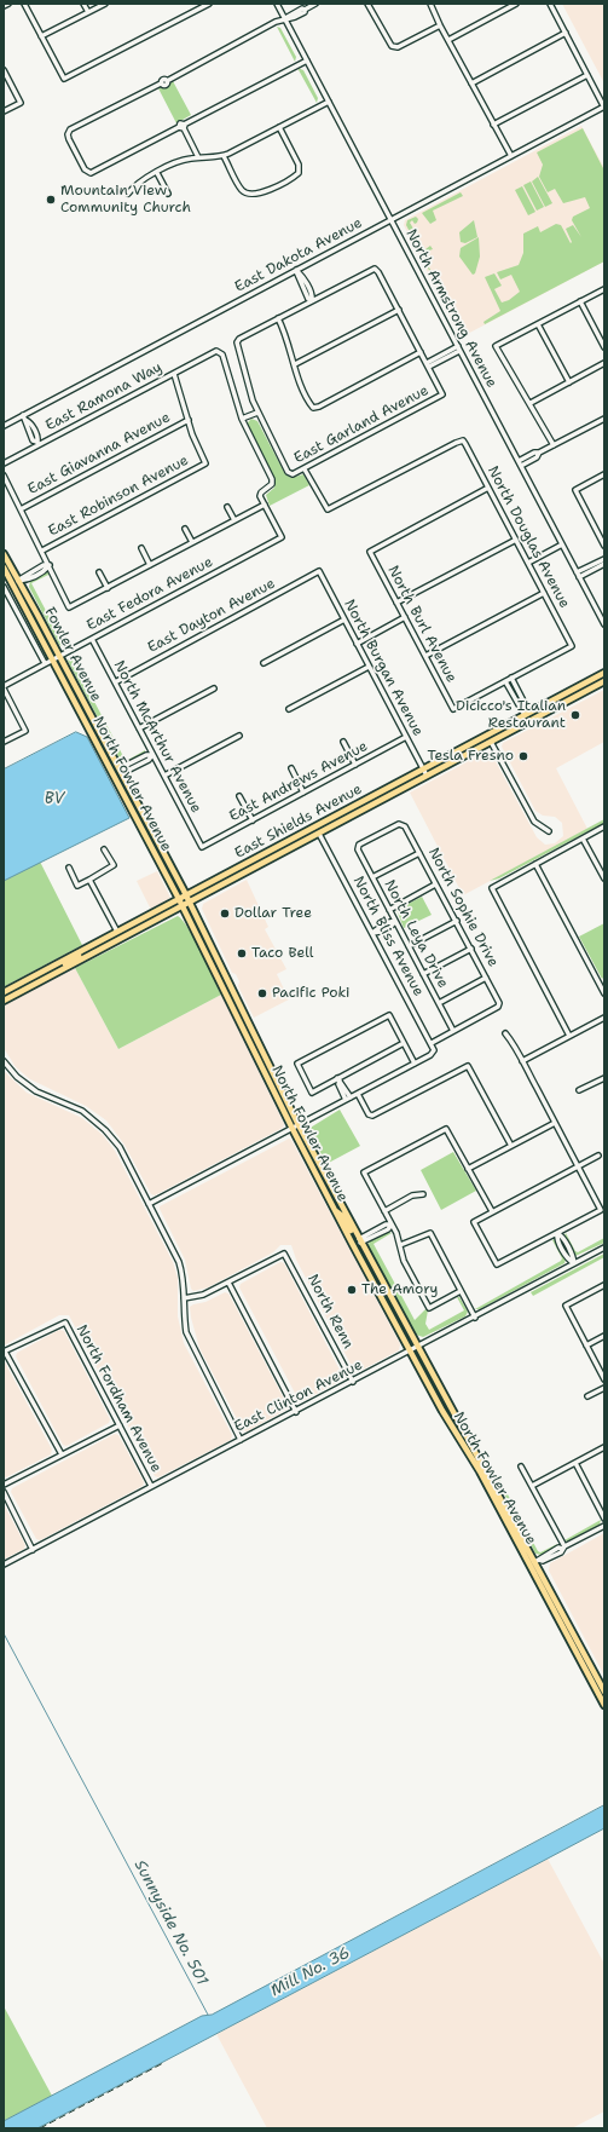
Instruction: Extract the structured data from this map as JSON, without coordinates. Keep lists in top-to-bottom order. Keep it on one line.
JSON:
{"streets":{"main road":["Fowler Avenue","North Fowler Avenue","East Shields Avenue"],"street":["East Dakota Avenue","North Armstrong Avenue","East Ramona Way","East Garland Avenue","East Giavanna Avenue","East Robinson Avenue","North Douglas Avenue","East Fedora Avenue","East Dayton Avenue","North Burl Avenue","North Burgan Avenue","North McArthur Avenue","East Andrews Avenue","North Sophie Drive","North Leya Drive","North Bliss Avenue","North Renn","East Clinton Avenue","North Fordham Avenue"]},"crossings":[["East Dakota Avenue","North Armstrong Avenue"],["East Garland Avenue","North Douglas Avenue"],["East Giavanna Avenue","East Robinson Avenue"],["North Douglas Avenue","North Burl Avenue"],["East Fedora Avenue","Fowler Avenue"],["East Fedora Avenue","North McArthur Avenue"],["East Fedora Avenue","North Fowler Avenue"],["East Dayton Avenue","North Burgan Avenue"],["East Dayton Avenue","North McArthur Avenue"],["Fowler Avenue","North Fowler Avenue"],["Fowler Avenue","East Shields Avenue"],["North Burgan Avenue","East Andrews Avenue"],["North Burgan Avenue","East Shields Avenue"],["North McArthur Avenue","East Andrews Avenue"],["North Fowler Avenue","East Shields Avenue"],["North Fowler Avenue","East Clinton Avenue"],["East Shields Avenue","North Bliss Avenue"],["North Sophie Drive","North Leya Drive"],["North Renn","East Clinton Avenue"],["East Clinton Avenue","North Fordham Avenue"]],"water":["BV","Sunnyside No. 501","Mill No. 36"],"places":["Mountain View Community Church","Dicicco's Italian Restaurant","Tesla Fresno","Dollar Tree","Taco Bell","Pacific Poki","The Amory"]}
